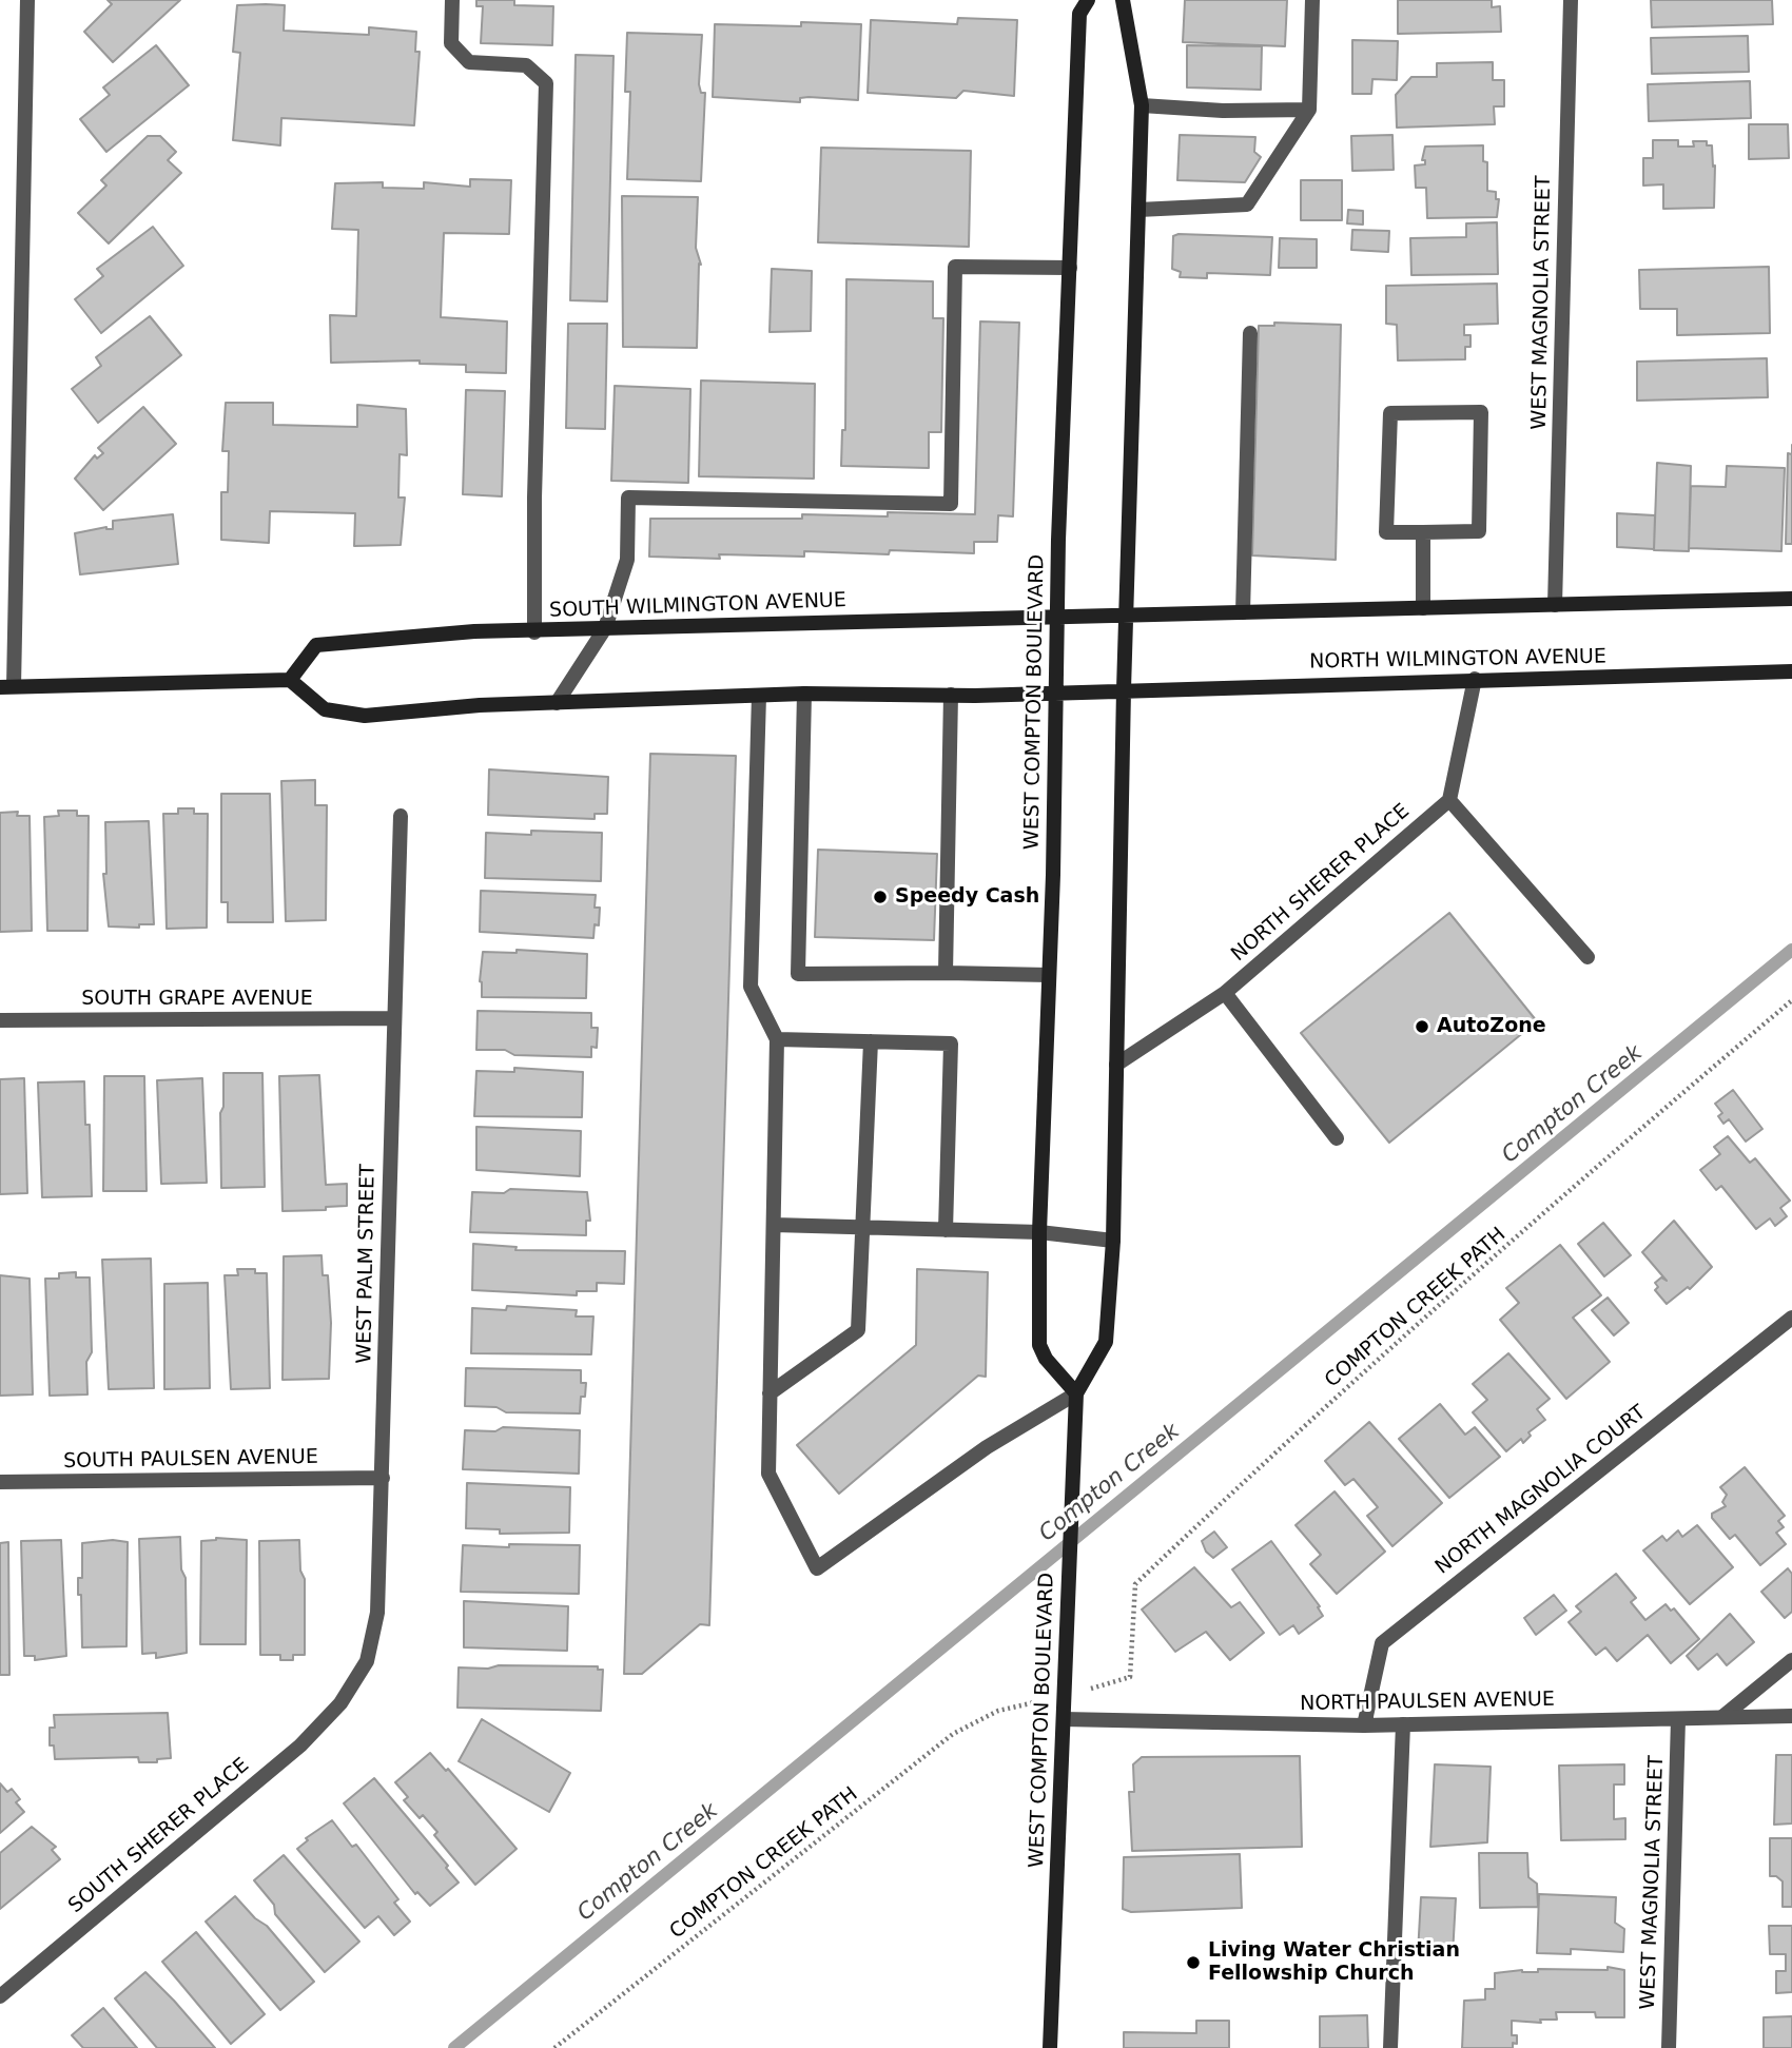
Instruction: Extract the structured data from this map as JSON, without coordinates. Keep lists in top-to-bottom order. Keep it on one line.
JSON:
{"streets":{"main road":["SOUTH WILMINGTON AVENUE","NORTH WILMINGTON AVENUE","WEST COMPTON BOULEVARD"],"street":["WEST MAGNOLIA STREET","NORTH SHERER PLACE","SOUTH GRAPE AVENUE","WEST PALM STREET","SOUTH PAULSEN AVENUE","NORTH MAGNOLIA COURT","NORTH PAULSEN AVENUE","SOUTH SHERER PLACE"],"path":["COMPTON CREEK PATH"]},"crossings":[["WEST MAGNOLIA STREET","NORTH PAULSEN AVENUE"],["SOUTH WILMINGTON AVENUE","WEST COMPTON BOULEVARD"],["NORTH WILMINGTON AVENUE","WEST COMPTON BOULEVARD"],["WEST COMPTON BOULEVARD","NORTH SHERER PLACE"],["WEST COMPTON BOULEVARD","NORTH PAULSEN AVENUE"],["SOUTH GRAPE AVENUE","WEST PALM STREET"],["WEST PALM STREET","SOUTH PAULSEN AVENUE"],["WEST PALM STREET","SOUTH SHERER PLACE"],["NORTH MAGNOLIA COURT","NORTH PAULSEN AVENUE"]],"water":["Compton Creek"],"places":["Speedy Cash","AutoZone","Living Water Christian Fellowship Church"]}
